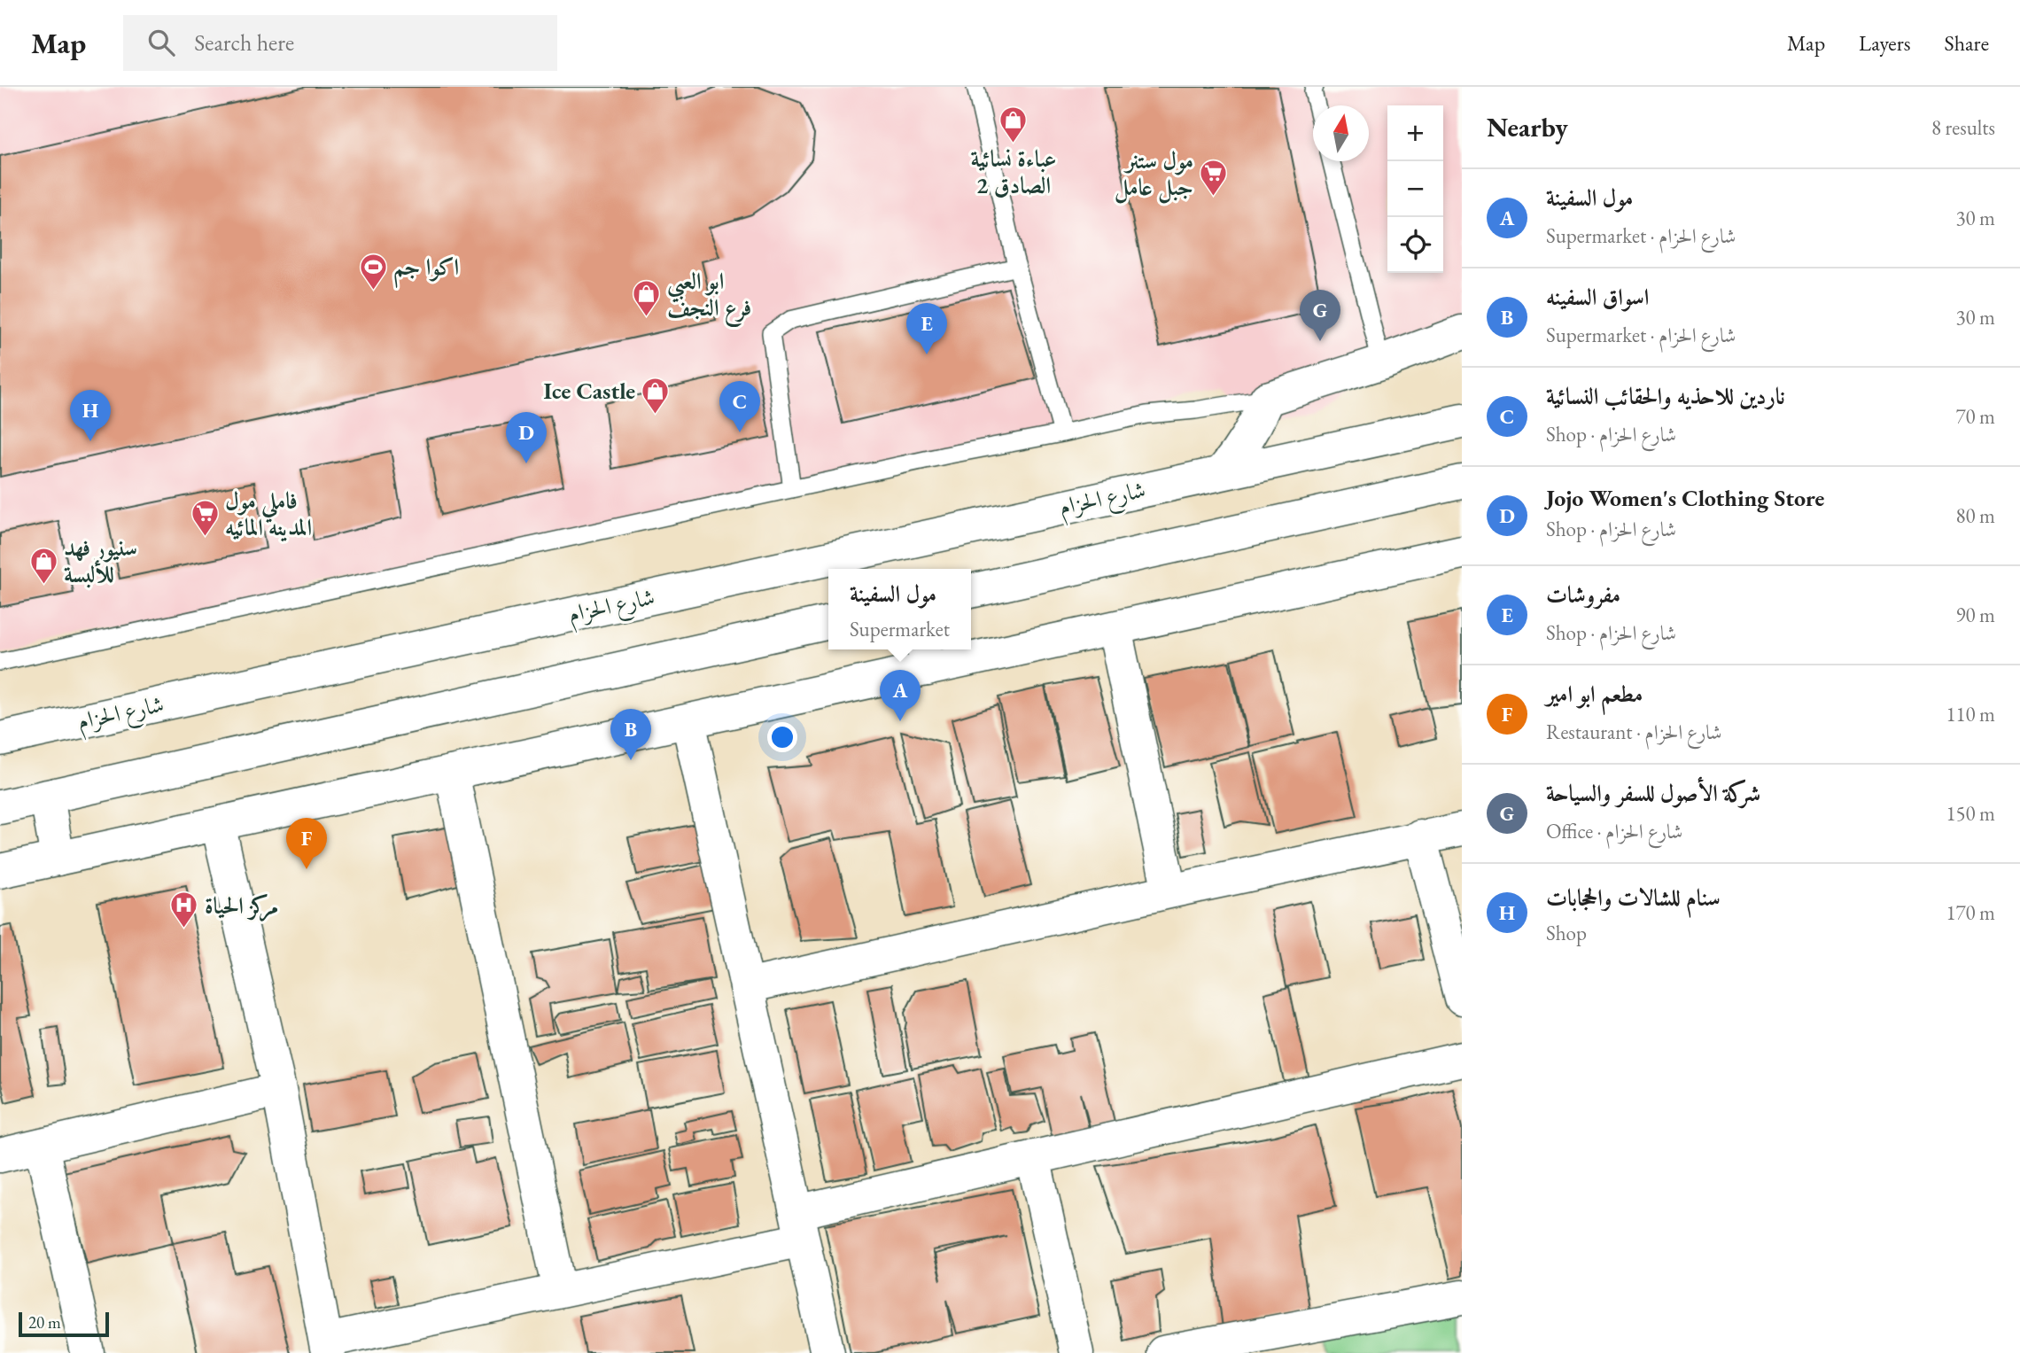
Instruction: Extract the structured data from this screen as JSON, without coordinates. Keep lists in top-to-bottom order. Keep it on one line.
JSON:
{"streets":{"street":["شارع الحزام"]},"places":{"shop":["عباءة نسائية الصادق 2","ابو العبي فرع النجف","Ice Castle","سنيور فهد للألبسة"],"supermarket":["مول ستنر جبل عامل","فاملي مول المدينه المائيه"],"sports":["اكوا جم"],"hospital":["مركز الحياة"]},"scale_bar":"20 m","north":"top","page":{"header":"Map","search":"Search here","nav":["Map","Layers","Share"],"heading":["Nearby","8 results"],"map_buttons":["+","−"],"list":[{"mark":"A","name":"مول السفينة","note":"Supermarket · شارع الحزام","value":"30 m"},{"mark":"B","name":"اسواق السفينه","note":"Supermarket · شارع الحزام","value":"30 m"},{"mark":"C","name":"ناردين للاحذيه والحقائب النسائية","note":"Shop · شارع الحزام","value":"70 m"},{"mark":"D","name":"Jojo Women's Clothing Store","note":"Shop · شارع الحزام","value":"80 m"},{"mark":"E","name":"مفروشات","note":"Shop · شارع الحزام","value":"90 m"},{"mark":"F","name":"مطعم ابو امير","note":"Restaurant · شارع الحزام","value":"110 m"},{"mark":"G","name":"شركة الأصول للسفر والسياحة","note":"Office · شارع الحزام","value":"150 m"},{"mark":"H","name":"سنام للشالات والحجابات","note":"Shop","value":"170 m"}],"pins":["G","E","C","H","D","A","B","F"],"popup":["مول السفينة","Supermarket"],"scale":"20 m"}}
